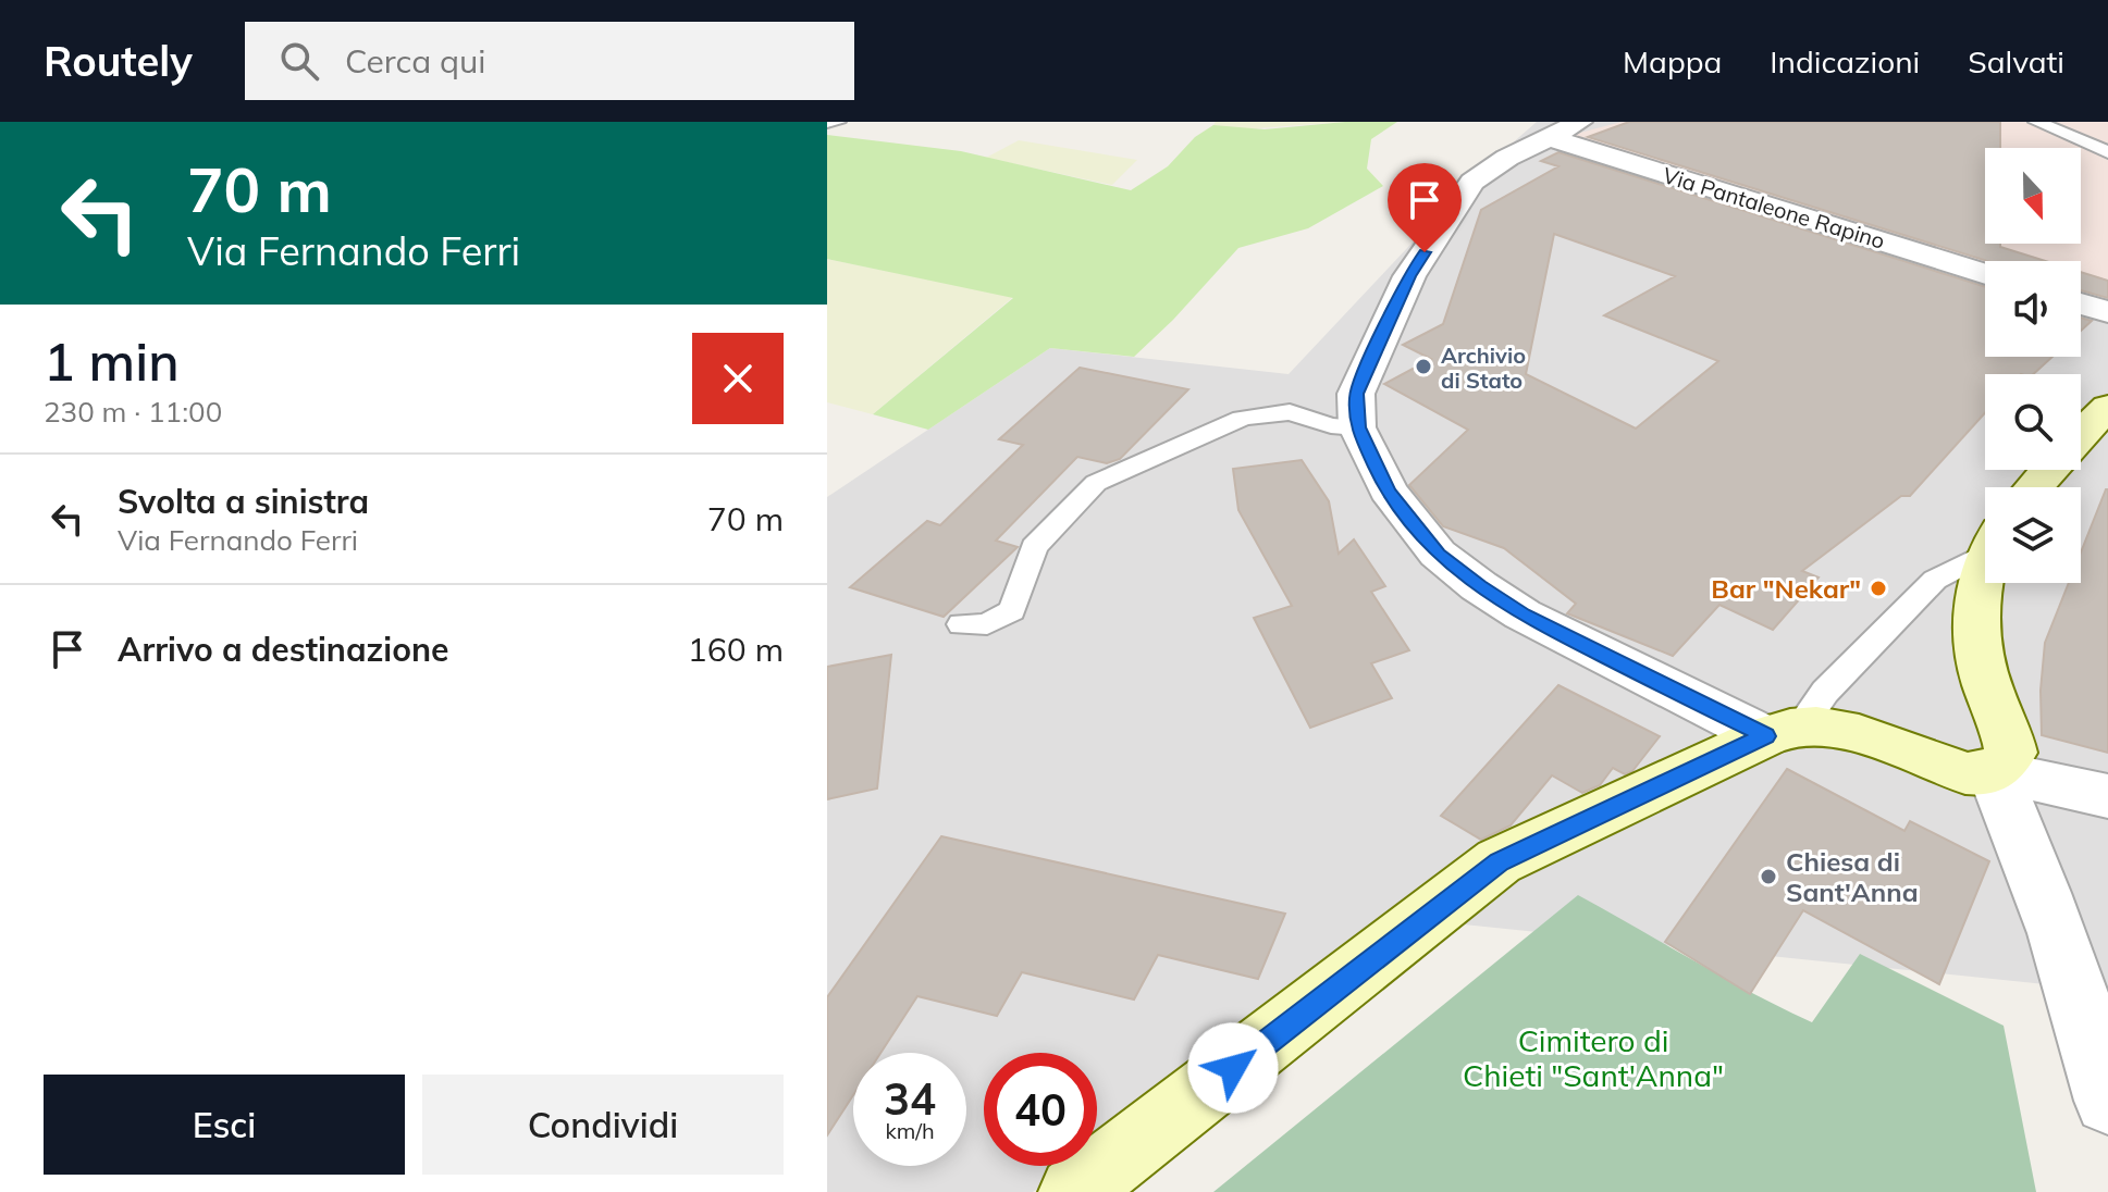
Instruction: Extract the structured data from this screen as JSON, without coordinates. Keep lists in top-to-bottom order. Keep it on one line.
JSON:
{"streets":{"street":["Via Pantaleone Rapino"]},"parks":["Cimitero di Chieti \"Sant'Anna\""],"places":["Archivio di Stato","Bar \"Nekar\"","Chiesa di Sant'Anna"],"north":"bottom","page":{"header":"Routely","search":"Cerca qui","nav":["Mappa","Indicazioni","Salvati"],"turn":["70 m","Via Fernando Ferri"],"heading":["1 min","230 m · 11:00"],"list":[{"name":"Svolta a sinistra","note":"Via Fernando Ferri","value":"70 m"},{"name":"Arrivo a destinazione","value":"160 m"}],"speed":"34 km/h","limit":"40","buttons":["Esci","Condividi"]}}
